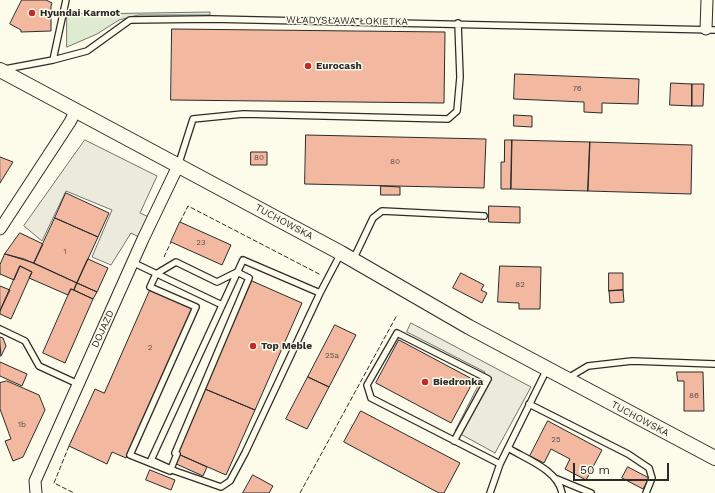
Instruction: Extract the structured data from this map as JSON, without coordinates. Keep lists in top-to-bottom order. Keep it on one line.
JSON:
{"streets":{"street":["WŁADYSŁAWA ŁOKIETKA","TUCHOWSKA","DOJAZD"]},"crossings":[["WŁADYSŁAWA ŁOKIETKA","TUCHOWSKA"],["TUCHOWSKA","DOJAZD"]],"places":["Hyundai Karmot","Eurocash","Top Meble","Biedronka"],"house_numbers":["76","80","80","23","1","82","2","25a","86","1b","25"],"scale_bar":"50 m"}
